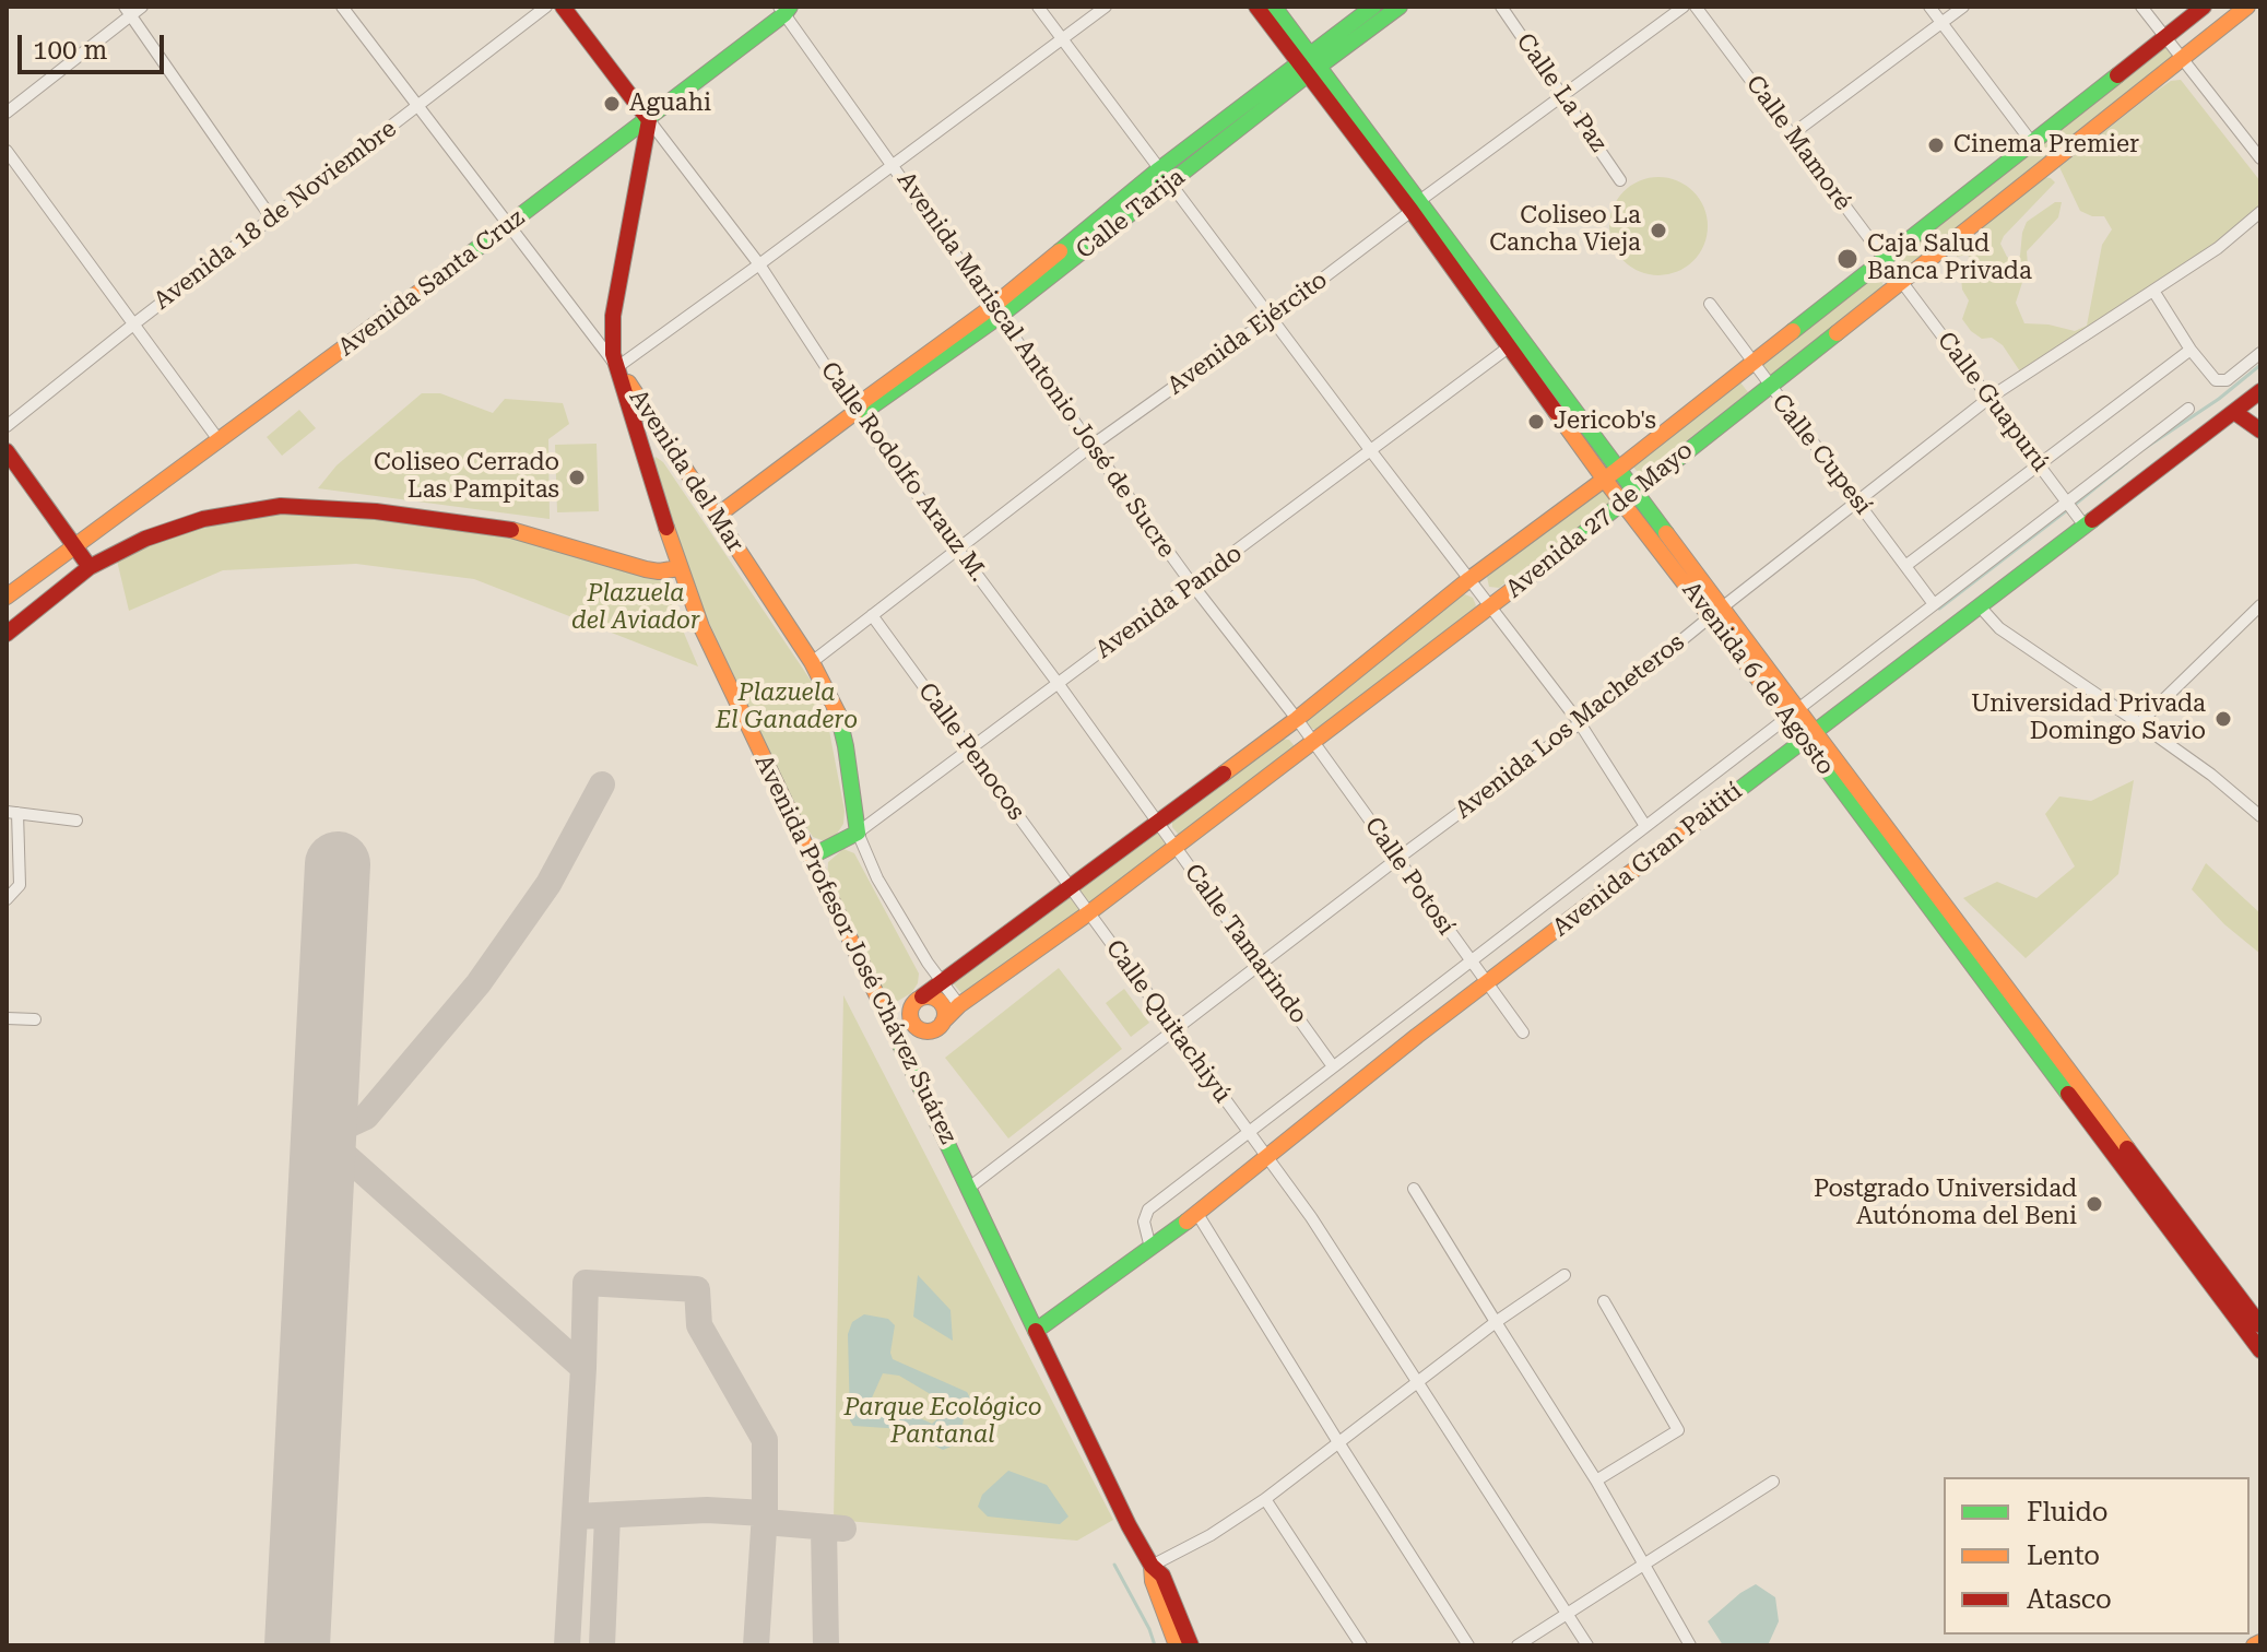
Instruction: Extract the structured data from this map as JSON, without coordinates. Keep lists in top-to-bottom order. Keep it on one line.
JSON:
{"streets":{"main road":["Calle Tarija","Avenida Santa Cruz","Avenida del Mar","Avenida 27 de Mayo","Avenida Pando","Avenida 6 de Agosto","Avenida Gran Paitití","Avenida Profesor José Chávez Suárez"],"street":["Calle La Paz","Calle Mamoré","Avenida 18 de Noviembre","Avenida Ejército","Avenida Mariscal Antonio José de Sucre","Calle Guapurú","Calle Cupesí","Calle Rodolfo Arauz M.","Avenida Los Macheteros","Calle Penocos","Calle Potosí","Calle Tamarindo","Calle Quitachiyú"]},"crossings":[["Calle La Paz","Avenida Ejército"],["Calle Mamoré","Calle Guapurú"],["Calle Mamoré","Avenida 27 de Mayo"],["Calle Tarija","Avenida Mariscal Antonio José de Sucre"],["Calle Tarija","Avenida del Mar"],["Calle Tarija","Calle Rodolfo Arauz M."],["Calle Tarija","Avenida 6 de Agosto"],["Avenida 18 de Noviembre","Avenida del Mar"],["Avenida Santa Cruz","Avenida Mariscal Antonio José de Sucre"],["Avenida Santa Cruz","Avenida del Mar"],["Avenida Santa Cruz","Calle Rodolfo Arauz M."],["Avenida Santa Cruz","Avenida Profesor José Chávez Suárez"],["Avenida Ejército","Avenida Mariscal Antonio José de Sucre"],["Avenida Ejército","Avenida del Mar"],["Avenida Ejército","Calle Rodolfo Arauz M."],["Avenida Ejército","Avenida 6 de Agosto"],["Avenida Ejército","Calle Penocos"],["Avenida Mariscal Antonio José de Sucre","Avenida 27 de Mayo"],["Avenida Mariscal Antonio José de Sucre","Avenida Pando"],["Avenida Mariscal Antonio José de Sucre","Calle Potosí"],["Calle Guapurú","Avenida 27 de Mayo"],["Calle Guapurú","Avenida Los Macheteros"],["Calle Guapurú","Avenida Gran Paitití"],["Calle Cupesí","Avenida 27 de Mayo"],["Calle Cupesí","Avenida Los Macheteros"],["Avenida del Mar","Avenida 27 de Mayo"],["Avenida del Mar","Avenida Pando"],["Avenida del Mar","Avenida Profesor José Chávez Suárez"],["Calle Rodolfo Arauz M.","Avenida 27 de Mayo"],["Calle Rodolfo Arauz M.","Avenida Pando"],["Calle Rodolfo Arauz M.","Calle Tamarindo"],["Calle Rodolfo Arauz M.","Avenida Profesor José Chávez Suárez"],["Avenida 27 de Mayo","Avenida 6 de Agosto"],["Avenida 27 de Mayo","Calle Penocos"],["Avenida 27 de Mayo","Calle Potosí"],["Avenida 27 de Mayo","Calle Tamarindo"],["Avenida 27 de Mayo","Calle Quitachiyú"],["Avenida Pando","Avenida 6 de Agosto"],["Avenida Pando","Calle Penocos"],["Avenida Pando","Avenida Profesor José Chávez Suárez"],["Avenida 6 de Agosto","Avenida Los Macheteros"],["Avenida 6 de Agosto","Avenida Gran Paitití"],["Avenida Los Macheteros","Calle Potosí"],["Avenida Los Macheteros","Calle Tamarindo"],["Avenida Los Macheteros","Avenida Profesor José Chávez Suárez"],["Avenida Los Macheteros","Calle Quitachiyú"],["Calle Penocos","Calle Quitachiyú"],["Avenida Gran Paitití","Calle Potosí"],["Avenida Gran Paitití","Avenida Profesor José Chávez Suárez"],["Avenida Gran Paitití","Calle Quitachiyú"]],"parks":["Plazuela del Aviador","Plazuela El Ganadero","Parque Ecológico Pantanal"],"places":["Aguahi","Cinema Premier","Coliseo La Cancha Vieja","Caja Salud Banca Privada","Jericob's","Coliseo Cerrado Las Pampitas","Universidad Privada Domingo Savio","Postgrado Universidad Autónoma del Beni"],"legend":["Fluido","Lento","Atasco"],"scale_bar":"100 m"}
